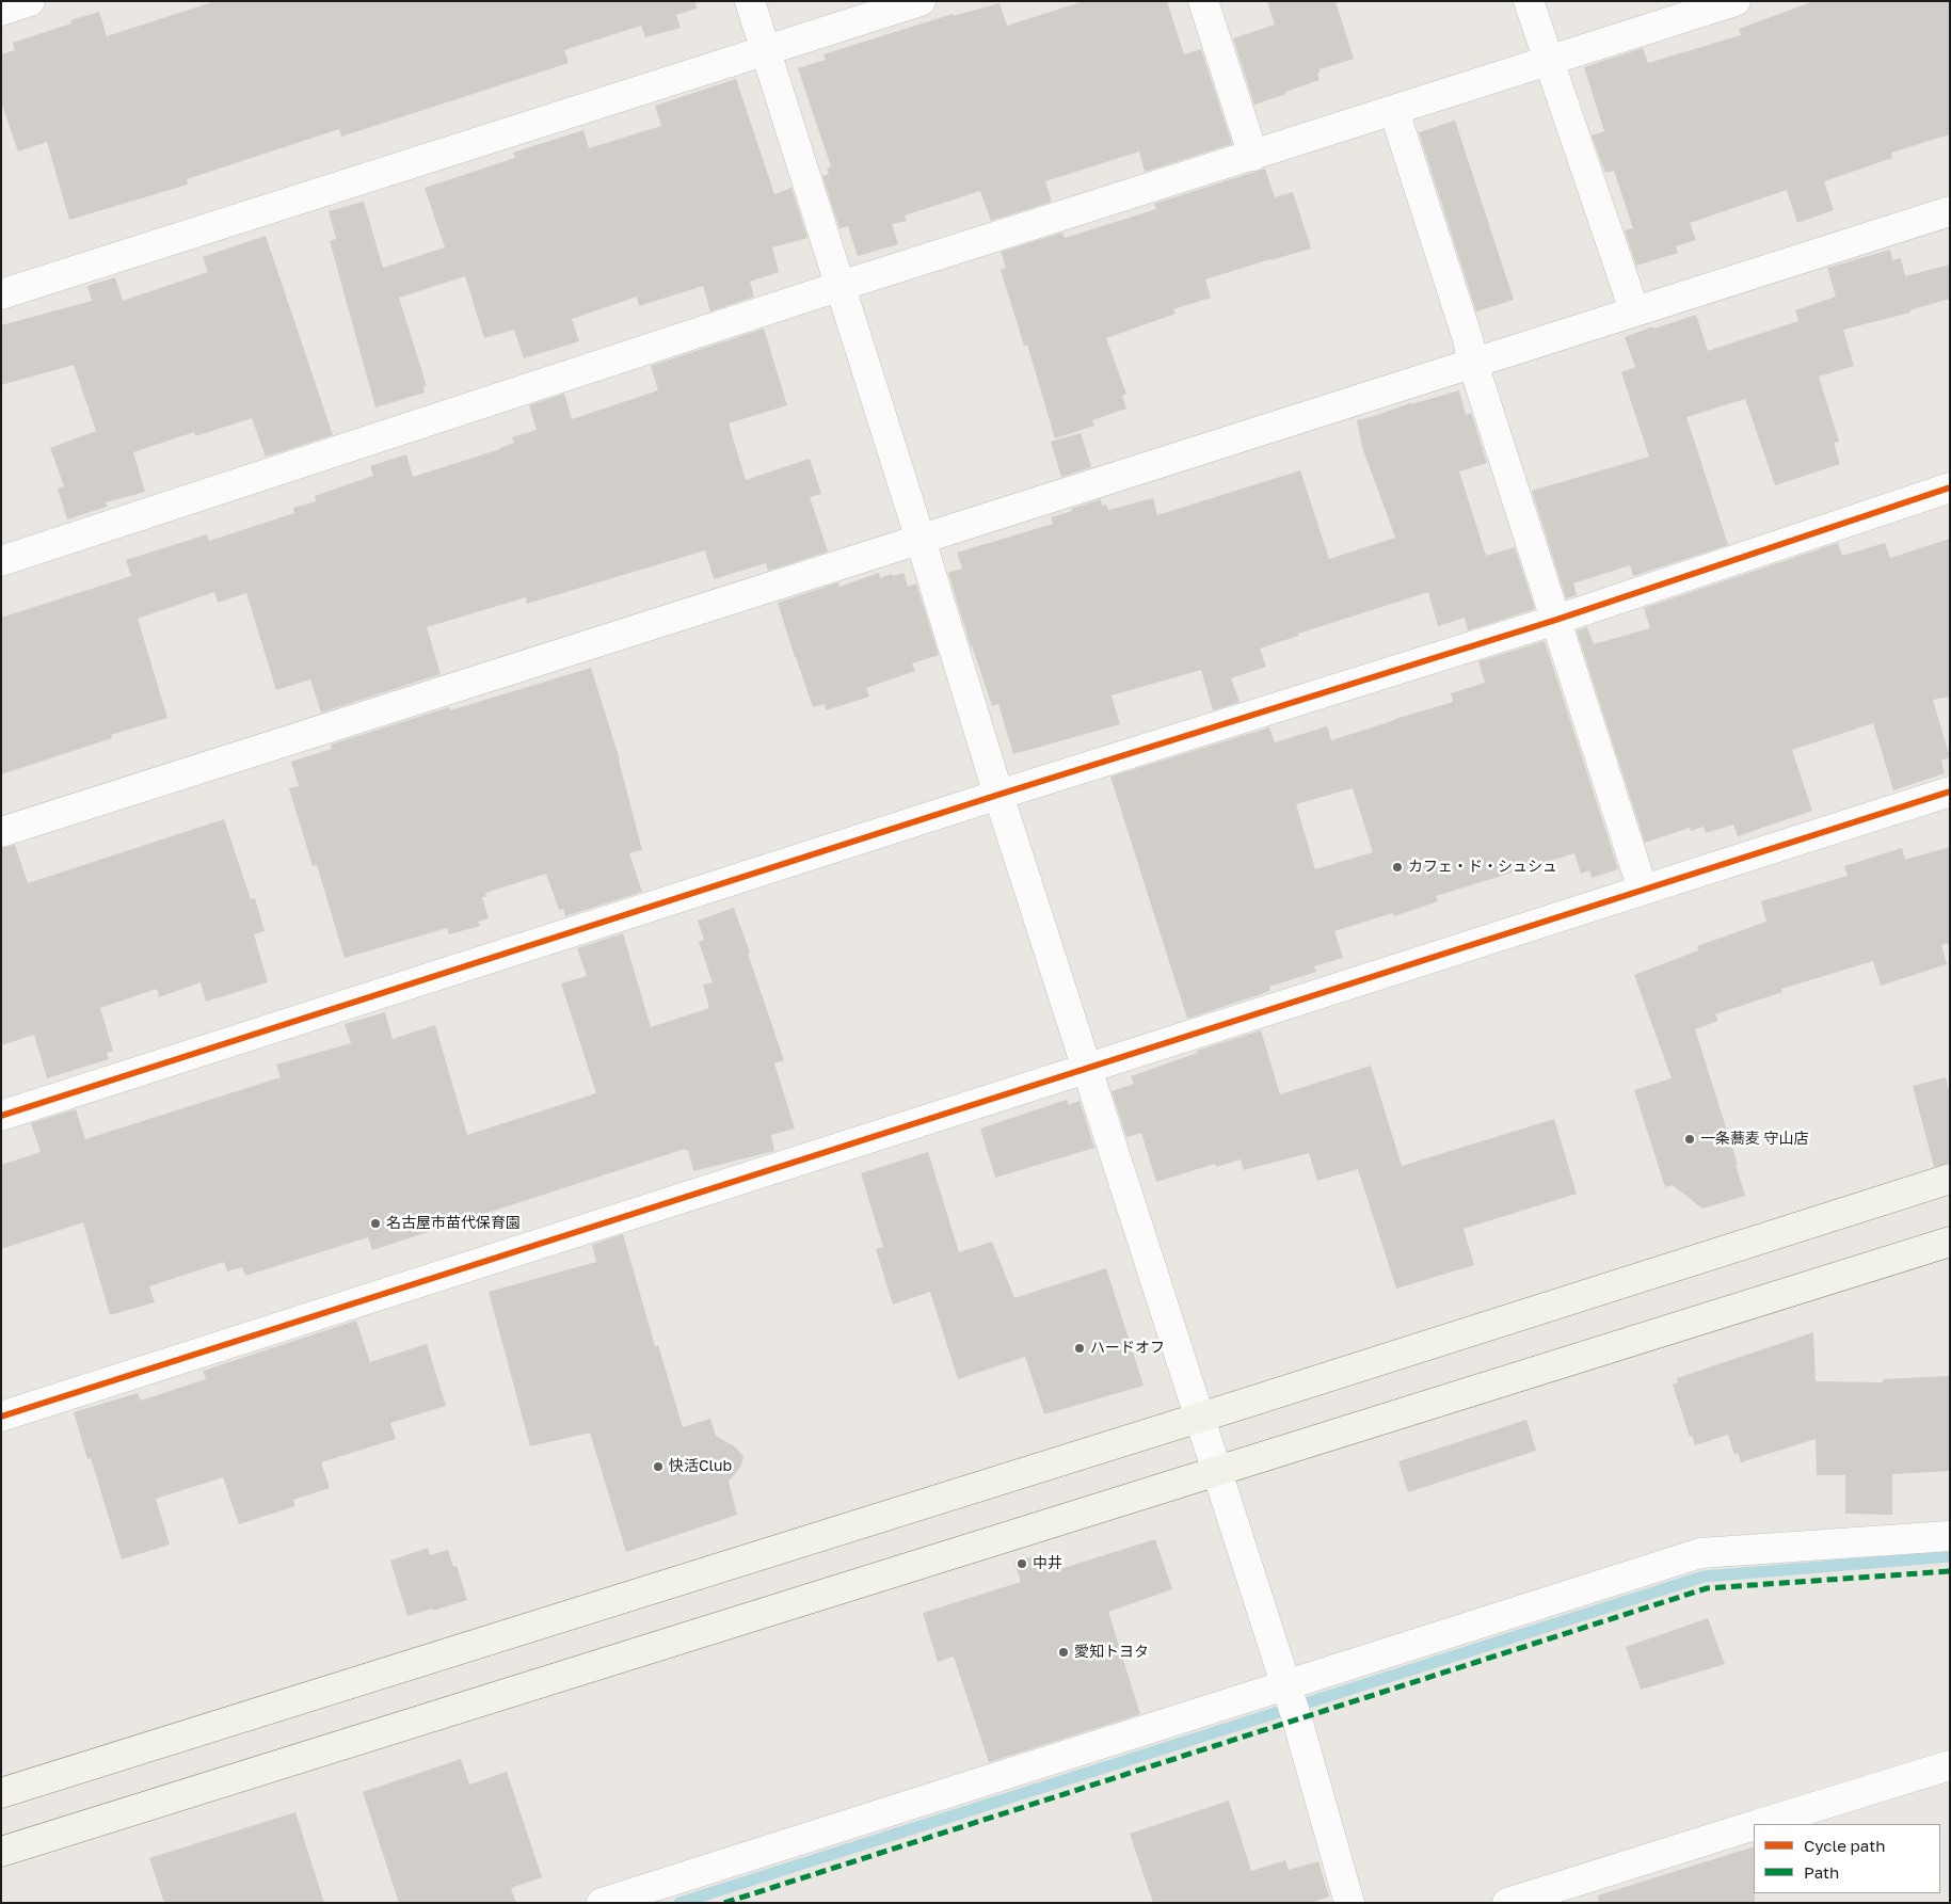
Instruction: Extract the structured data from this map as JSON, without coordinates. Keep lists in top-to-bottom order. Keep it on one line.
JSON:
{"places":["カフェ・ド・シュシュ","一条蕎麦 守山店","名古屋市苗代保育園","ハードオフ","快活Club","中井","愛知トヨタ"],"legend":["Cycle path","Path"]}
